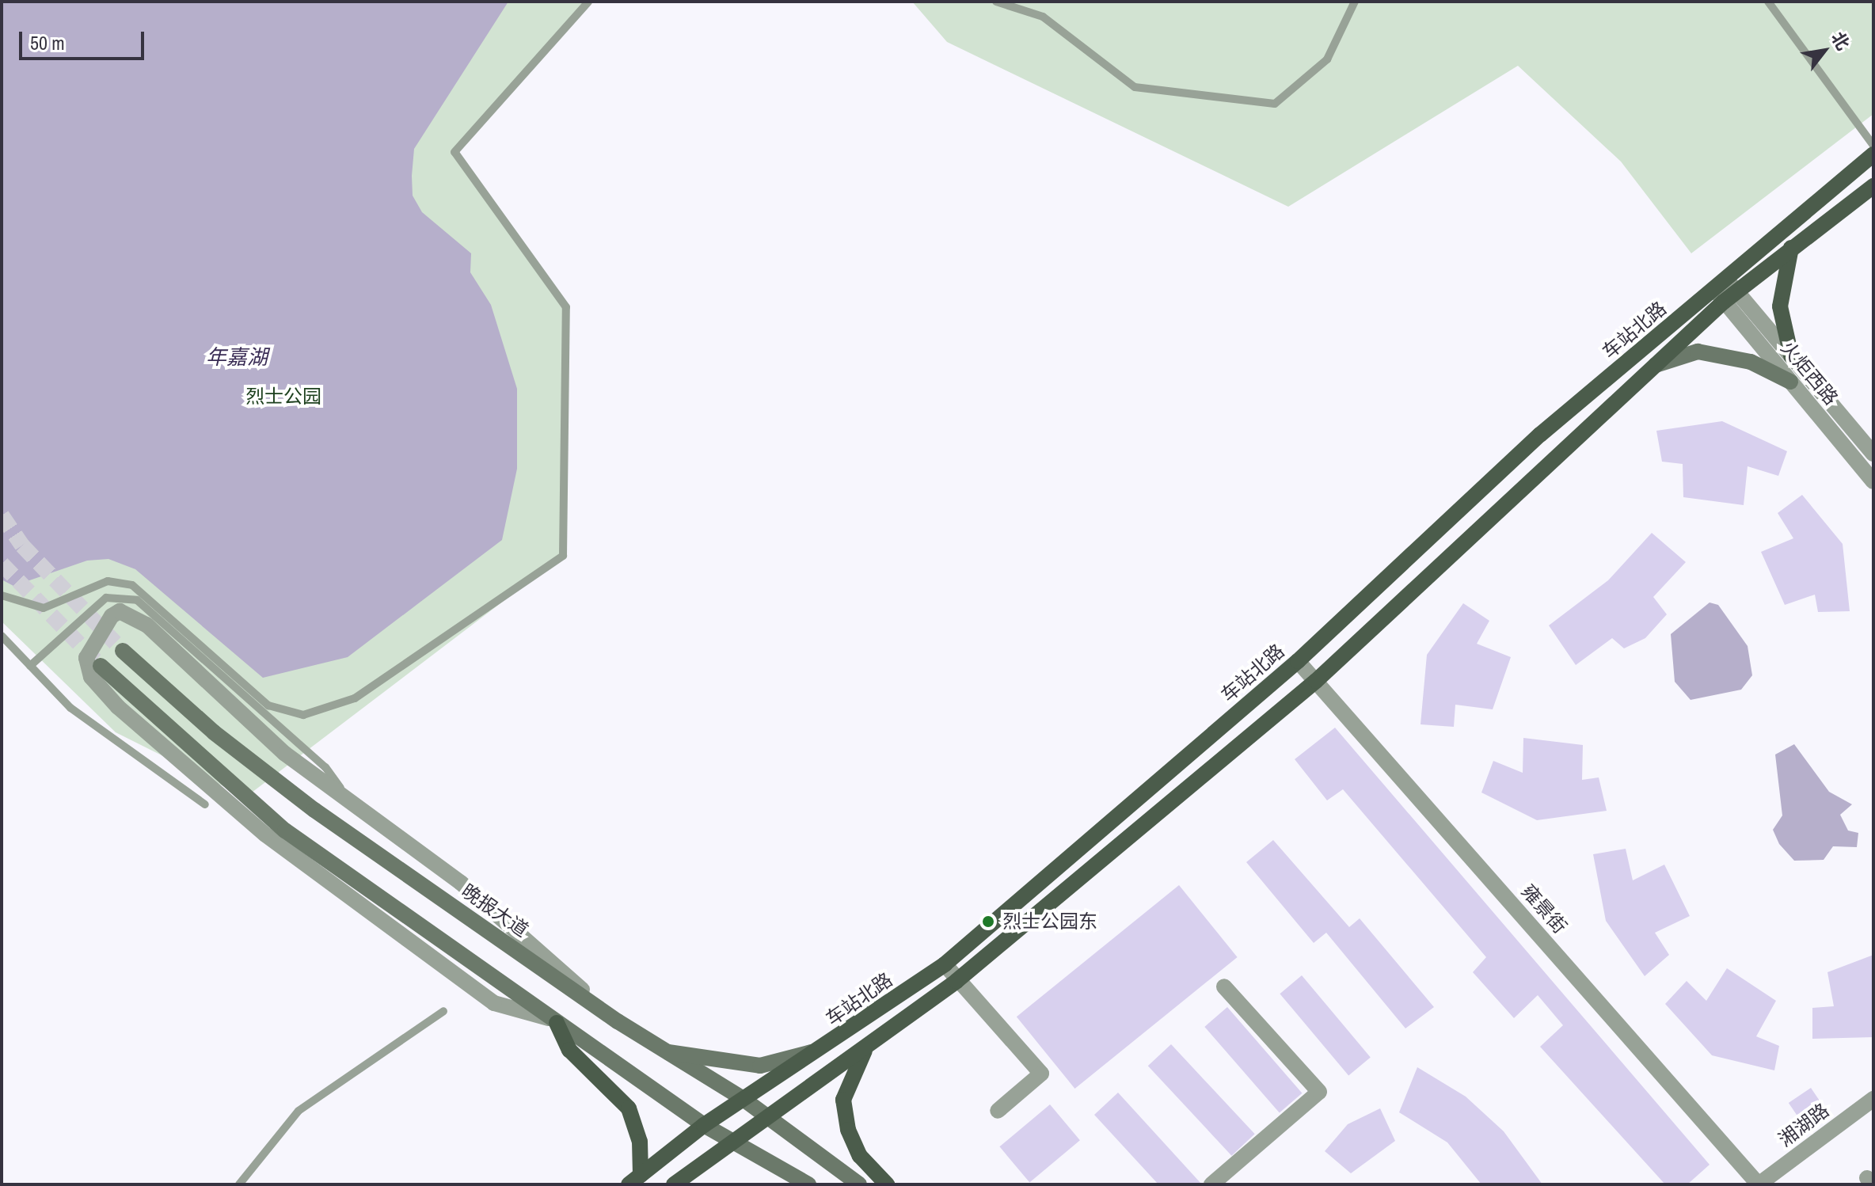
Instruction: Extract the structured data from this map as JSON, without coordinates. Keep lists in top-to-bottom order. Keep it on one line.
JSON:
{"streets":{"main road":["车站北路","晚报大道"],"street":["火炬西路","雍景街","湘湖路"]},"crossings":[["车站北路","火炬西路"],["车站北路","雍景街"],["车站北路","晚报大道"],["雍景街","湘湖路"]],"water":["年嘉湖"],"parks":["烈士公园"],"places":["烈士公园东"],"scale_bar":"50 m","north":"top right"}
